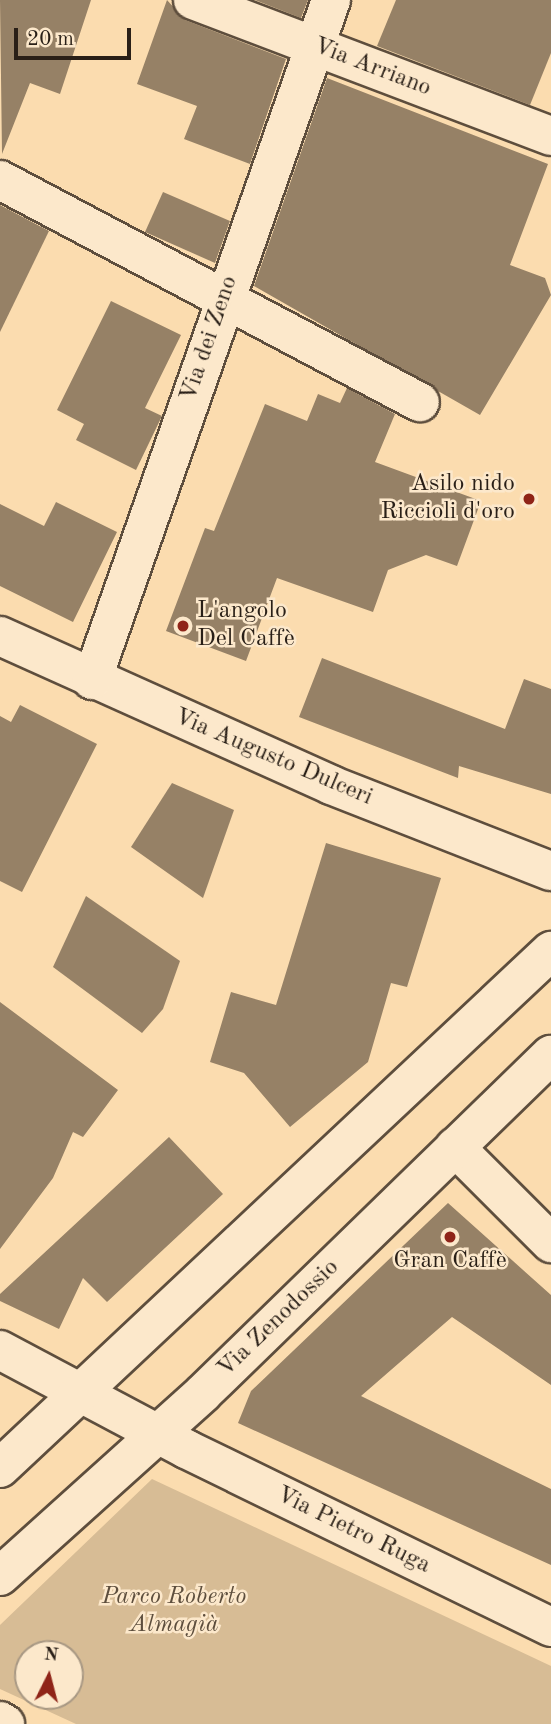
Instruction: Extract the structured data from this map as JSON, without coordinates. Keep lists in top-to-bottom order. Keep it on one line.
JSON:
{"streets":{"street":["Via Arriano","Via dei Zeno","Via Augusto Dulceri","Via Zenodossio","Via Pietro Ruga"]},"crossings":[["Via Arriano","Via dei Zeno"],["Via dei Zeno","Via Augusto Dulceri"],["Via Zenodossio","Via Pietro Ruga"]],"parks":["Parco Roberto Almagià"],"places":["Asilo nido Riccioli d'oro","L'angolo Del Caffè","Gran Caffè"],"scale_bar":"20 m","north":"top"}
